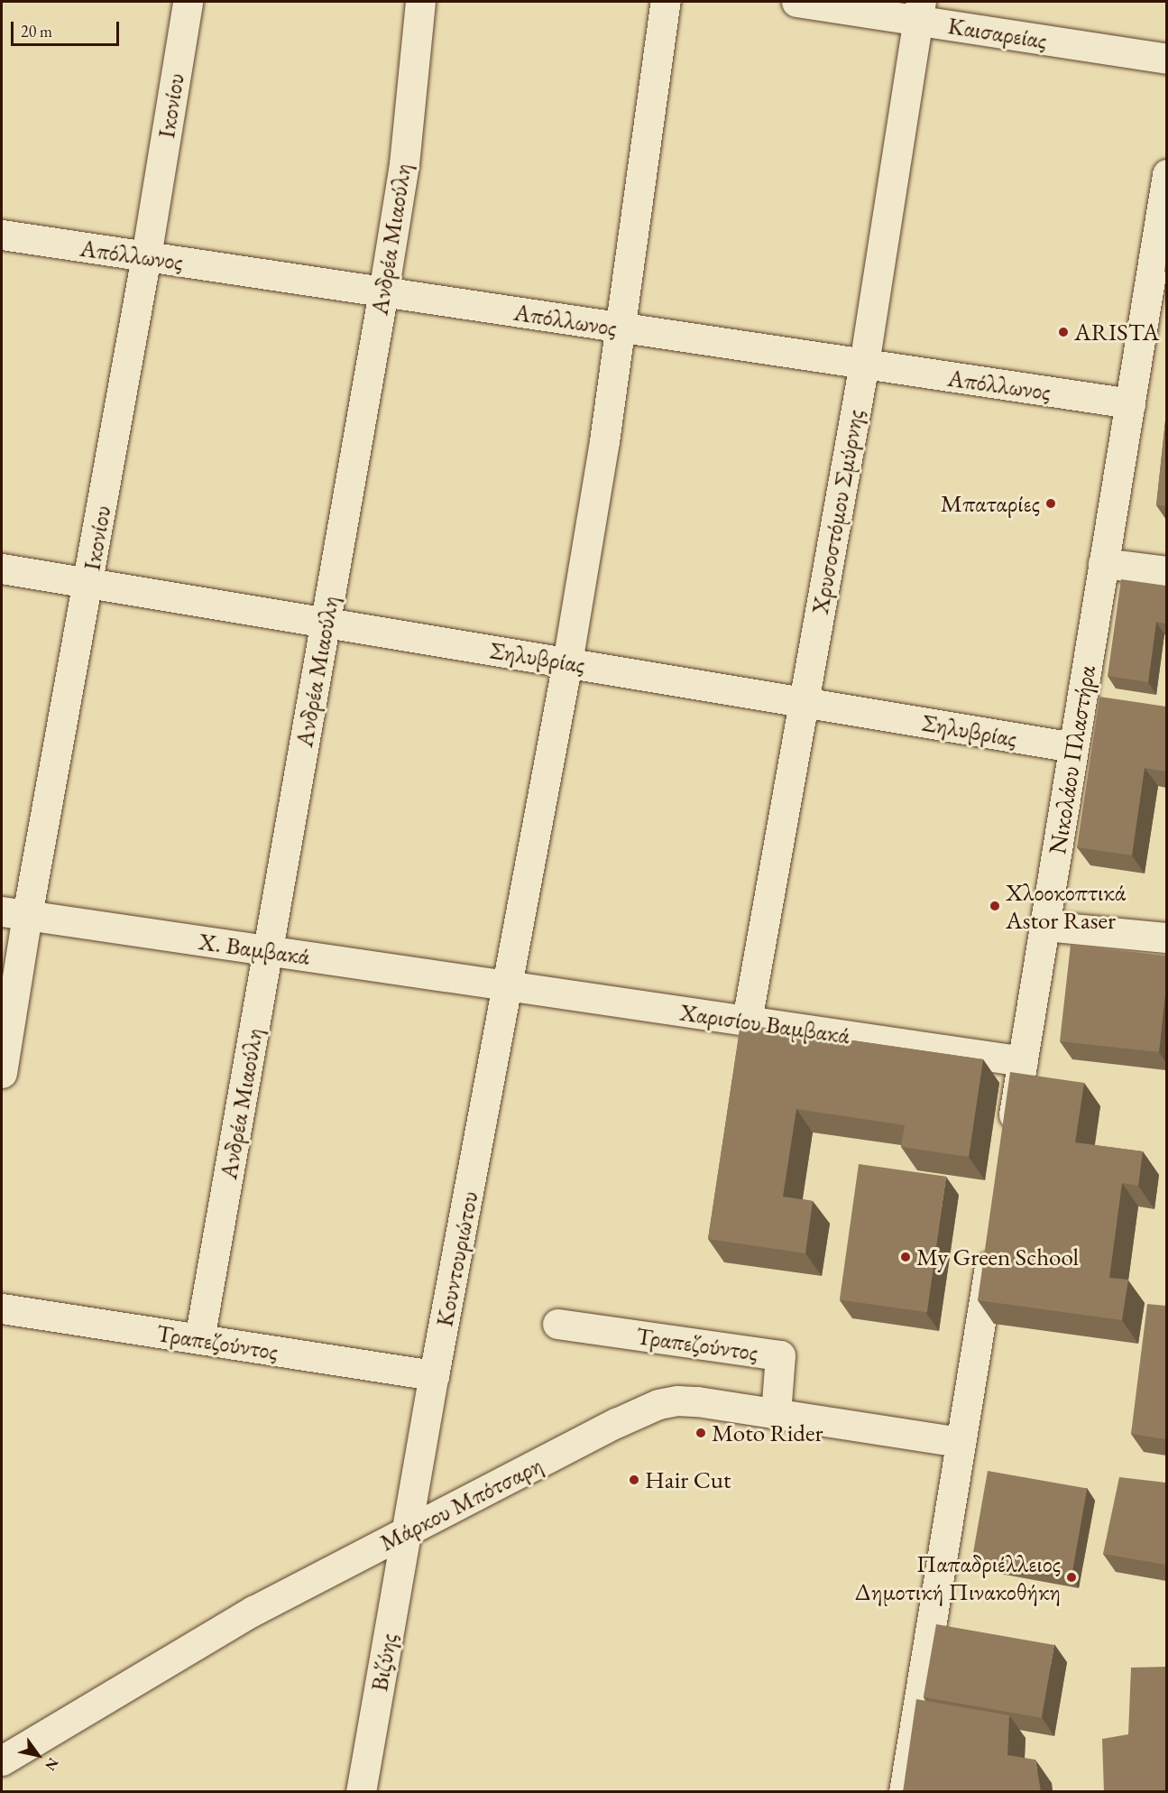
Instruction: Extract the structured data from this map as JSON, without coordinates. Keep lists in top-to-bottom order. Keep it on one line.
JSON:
{"streets":{"street":["Καισαρείας","Ικονίου","Ανδρέα Μιαούλη","Απόλλωνος","Χρυσοστόμου Σμύρνης","Σηλυβρίας","Νικολάου Πλαστήρα","Χ. Βαμβακά","Χαρισίου Βαμβακά","Κουντουριώτου","Τραπεζούντος","Μάρκου Μπότσαρη","Βιζύης"]},"crossings":[["Καισαρείας","Χρυσοστόμου Σμύρνης"],["Ικονίου","Απόλλωνος"],["Ικονίου","Σηλυβρίας"],["Ικονίου","Χ. Βαμβακά"],["Ανδρέα Μιαούλη","Απόλλωνος"],["Ανδρέα Μιαούλη","Σηλυβρίας"],["Ανδρέα Μιαούλη","Χ. Βαμβακά"],["Ανδρέα Μιαούλη","Τραπεζούντος"],["Απόλλωνος","Χρυσοστόμου Σμύρνης"],["Απόλλωνος","Νικολάου Πλαστήρα"],["Απόλλωνος","Κουντουριώτου"],["Χρυσοστόμου Σμύρνης","Σηλυβρίας"],["Χρυσοστόμου Σμύρνης","Χαρισίου Βαμβακά"],["Σηλυβρίας","Νικολάου Πλαστήρα"],["Σηλυβρίας","Κουντουριώτου"],["Νικολάου Πλαστήρα","Χαρισίου Βαμβακά"],["Χ. Βαμβακά","Χαρισίου Βαμβακά"],["Χ. Βαμβακά","Κουντουριώτου"],["Χαρισίου Βαμβακά","Κουντουριώτου"],["Κουντουριώτου","Τραπεζούντος"],["Κουντουριώτου","Μάρκου Μπότσαρη"],["Κουντουριώτου","Βιζύης"],["Τραπεζούντος","Μάρκου Μπότσαρη"],["Μάρκου Μπότσαρη","Βιζύης"]],"places":["ARISTA","Μπαταρίες","Χλοοκοπτικά Astor Raser","My Green School","Moto Rider","Hair Cut","Παπαδριέλλειος Δημοτική Πινακοθήκη"],"scale_bar":"20 m","north":"bottom right"}
